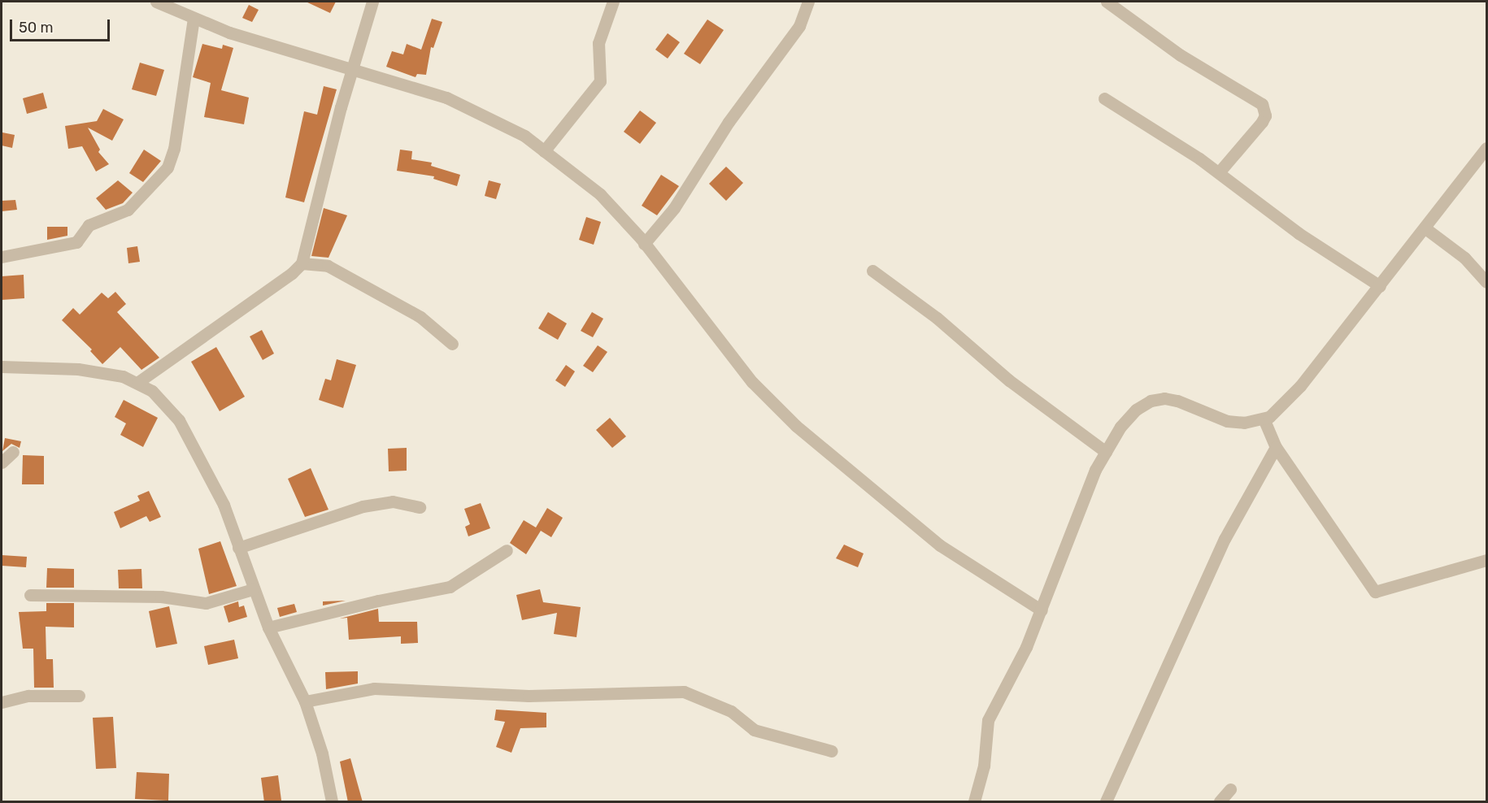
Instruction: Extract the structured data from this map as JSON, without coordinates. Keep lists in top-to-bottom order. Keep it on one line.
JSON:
{"scale_bar":"50 m"}
